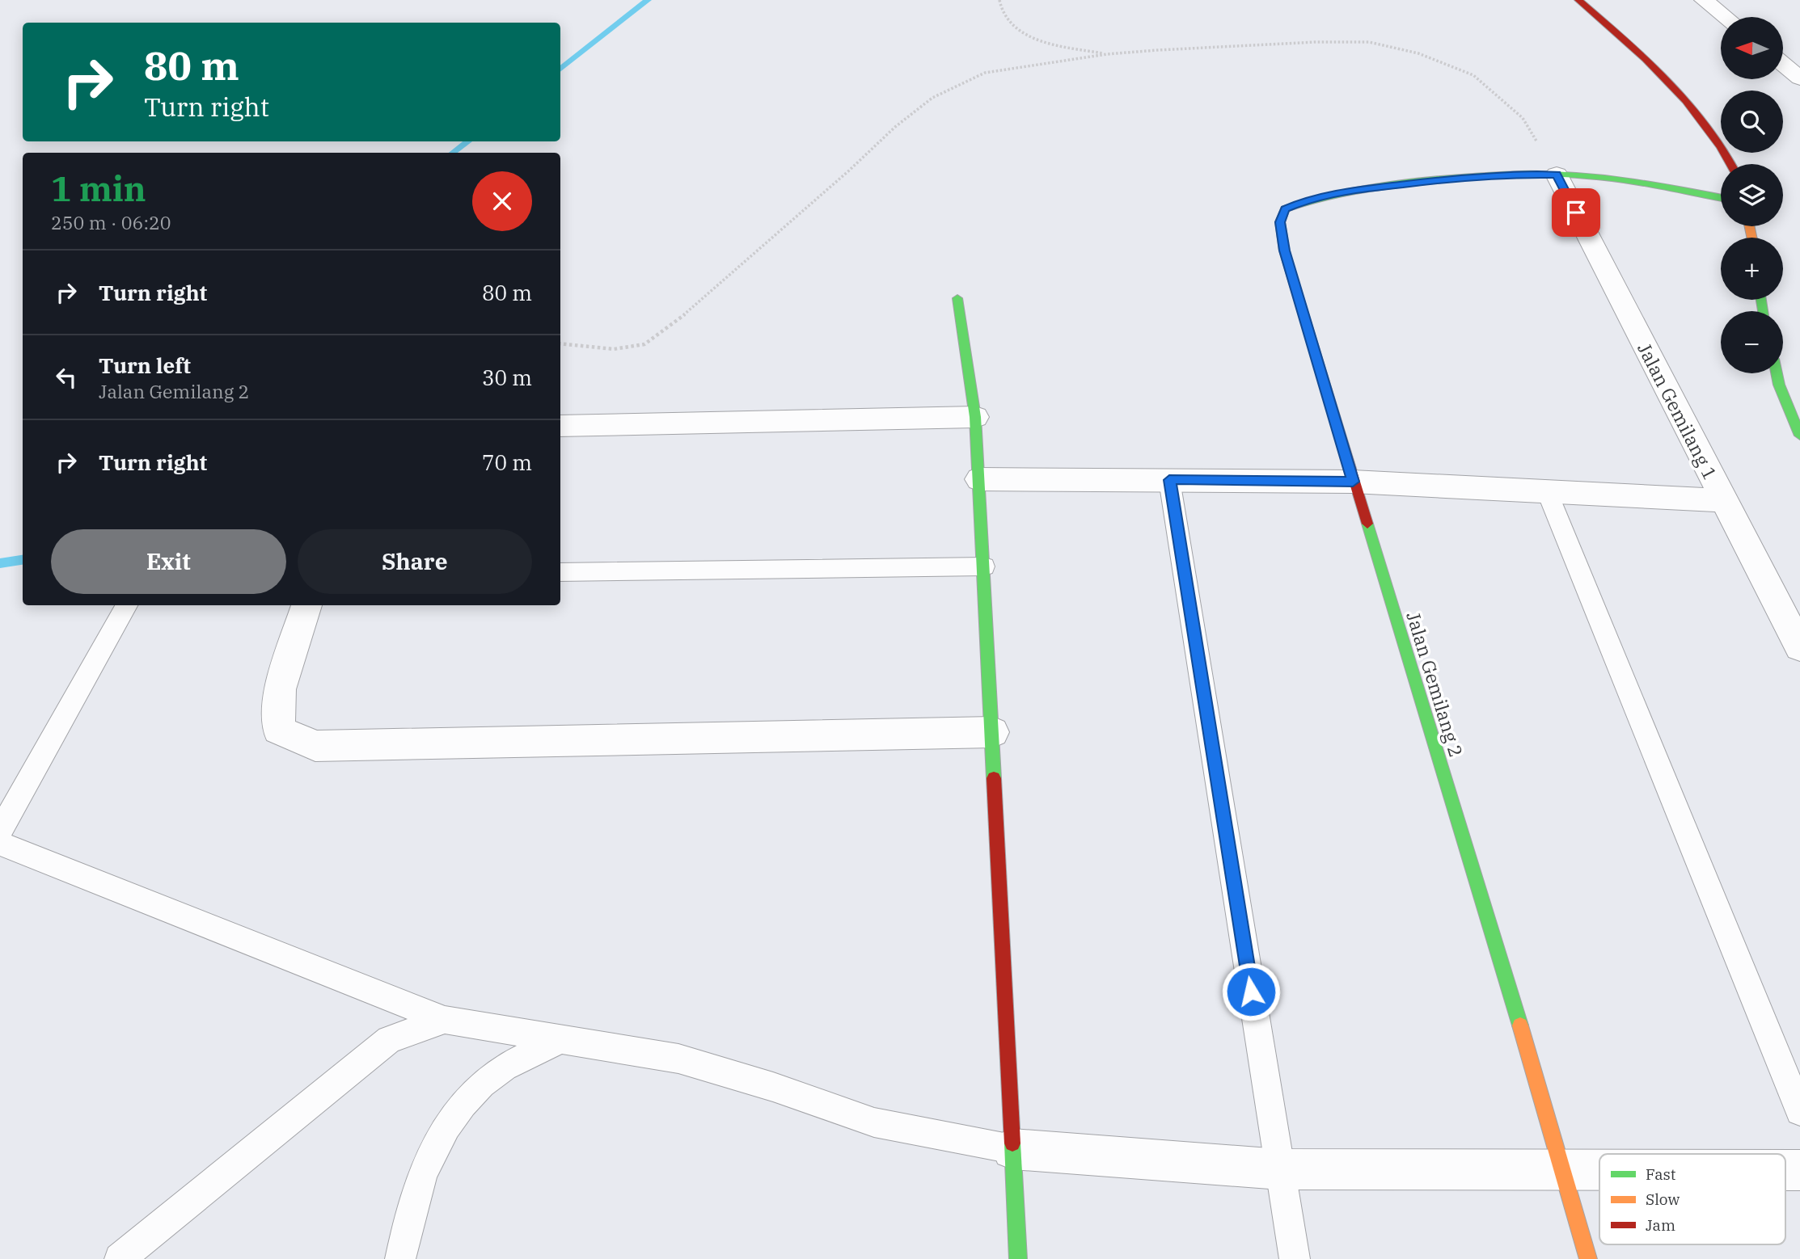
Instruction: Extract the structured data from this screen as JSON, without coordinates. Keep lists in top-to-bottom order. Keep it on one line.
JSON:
{"streets":{"street":["Jalan Gemilang 1","Jalan Gemilang 2"]},"crossings":[["Jalan Gemilang 1","Jalan Gemilang 2"]],"legend":["Fast","Slow","Jam"],"north":"left","page":{"map_buttons":["+","−"],"turn":["80 m","Turn right"],"heading":["1 min","250 m · 06:20"],"list":[{"name":"Turn right","value":"80 m"},{"name":"Turn left","note":"Jalan Gemilang 2","value":"30 m"},{"name":"Turn right","value":"70 m"}],"buttons":["Exit","Share"]}}
